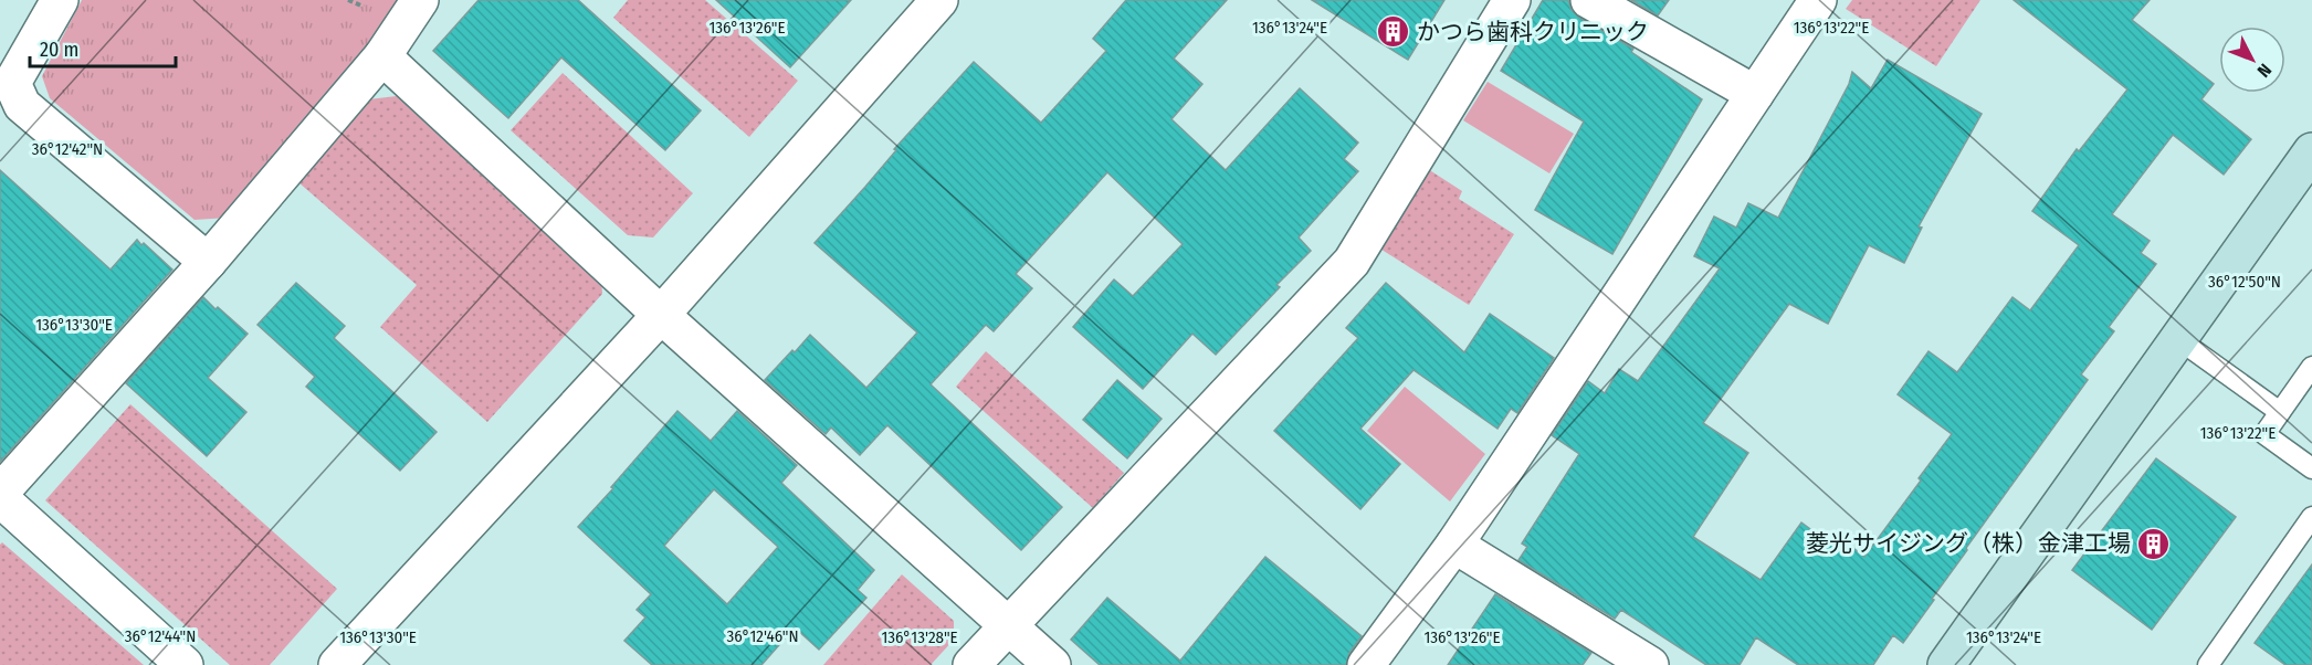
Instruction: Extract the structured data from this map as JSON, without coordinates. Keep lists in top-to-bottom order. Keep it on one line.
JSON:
{"places":{"building":["かつら歯科クリニック","菱光サイジング（株）金津工場"]},"scale_bar":"20 m","north":"bottom right","coordinates":["136°13'26\"E","136°13'24\"E","136°13'22\"E","36°12'42\"N","36°12'50\"N","136°13'30\"E","36°12'44\"N","36°12'46\"N","136°13'28\"E"]}
